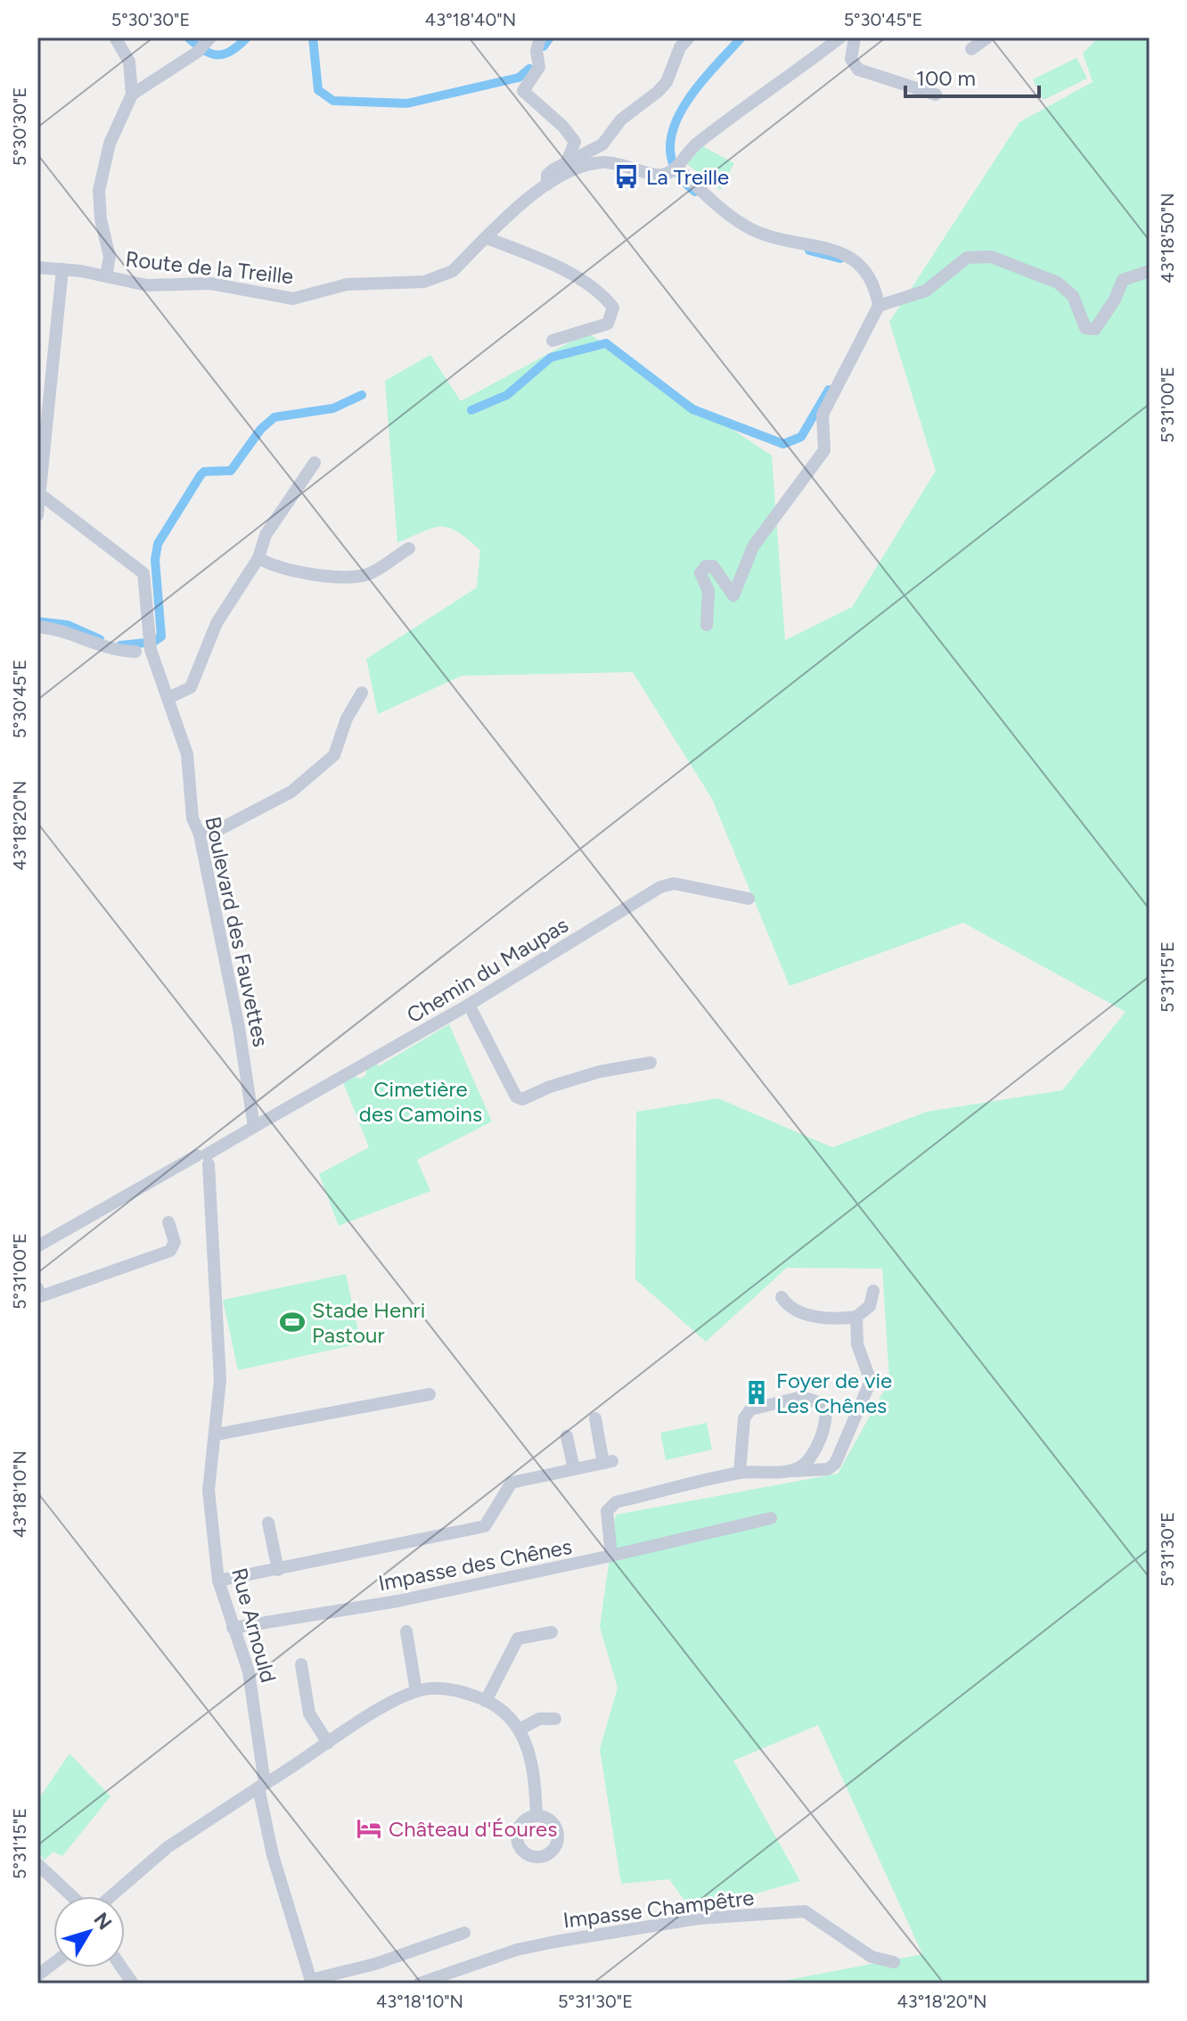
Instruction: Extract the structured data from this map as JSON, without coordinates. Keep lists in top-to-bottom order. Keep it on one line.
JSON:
{"streets":{"street":["Route de la Treille","Boulevard des Fauvettes","Chemin du Maupas","Impasse des Chênes","Rue Arnould","Impasse Champêtre"]},"crossings":[["Boulevard des Fauvettes","Chemin du Maupas"],["Impasse des Chênes","Rue Arnould"]],"parks":["Cimetière des Camoins"],"places":{"bus stop":["La Treille"],"sports":["Stade Henri Pastour"],"building":["Foyer de vie Les Chênes"],"hotel":["Château d'Éoures"]},"scale_bar":"100 m","north":"top right","coordinates":["5°30'30\"E","43°18'40\"N","5°30'45\"E","43°18'50\"N","5°31'00\"E","43°18'20\"N","5°31'15\"E","43°18'10\"N","5°31'30\"E"]}
